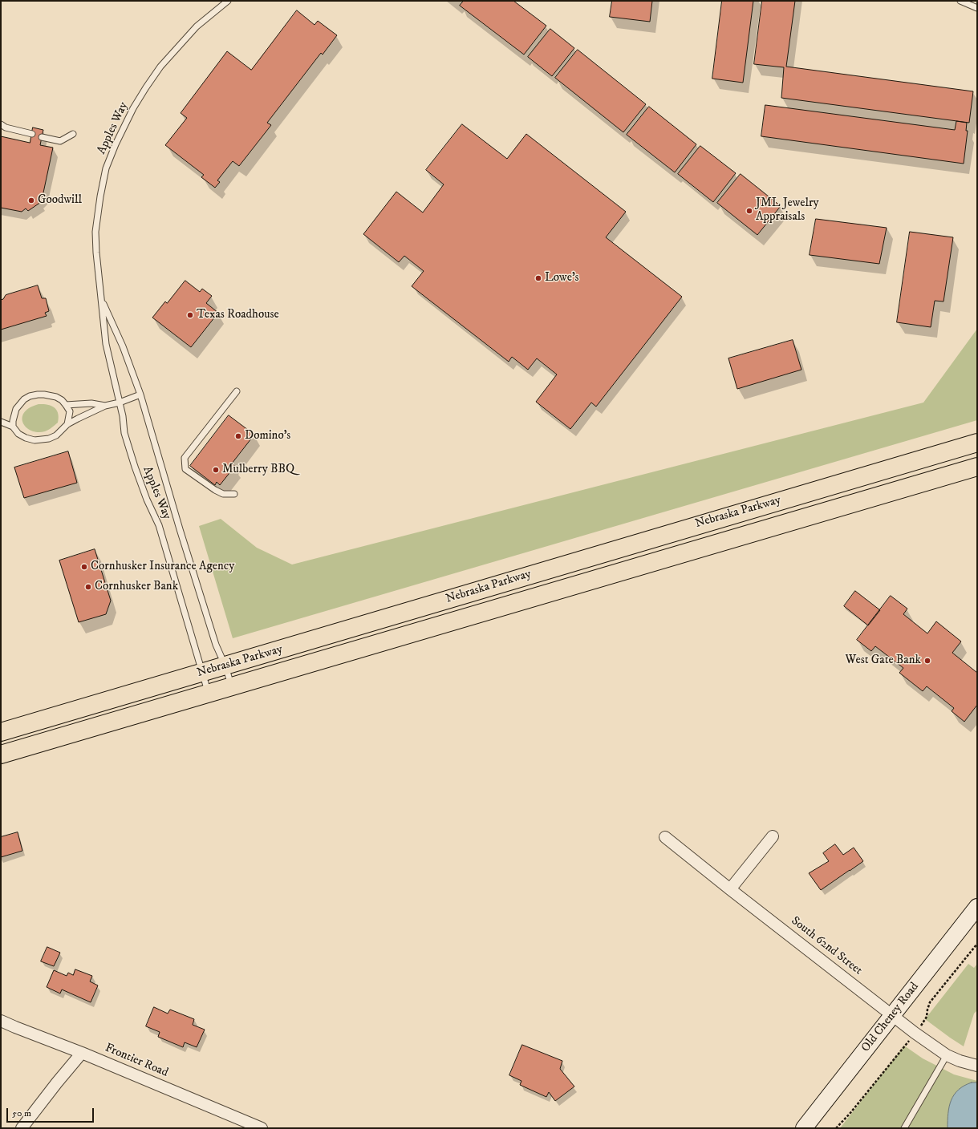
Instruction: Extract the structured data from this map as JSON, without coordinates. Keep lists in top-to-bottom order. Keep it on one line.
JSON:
{"streets":{"main road":["Nebraska Parkway","Old Cheney Road"],"street":["South 62nd Street","Frontier Road"],"lane":["Apples Way"]},"crossings":[["Apples Way","Nebraska Parkway"],["South 62nd Street","Old Cheney Road"]],"places":["Goodwill","JML Jewelry Appraisals","Lowe's","Texas Roadhouse","Domino's","Mulberry BBQ","Cornhusker Insurance Agency","Cornhusker Bank","West Gate Bank"],"scale_bar":"50 m"}
